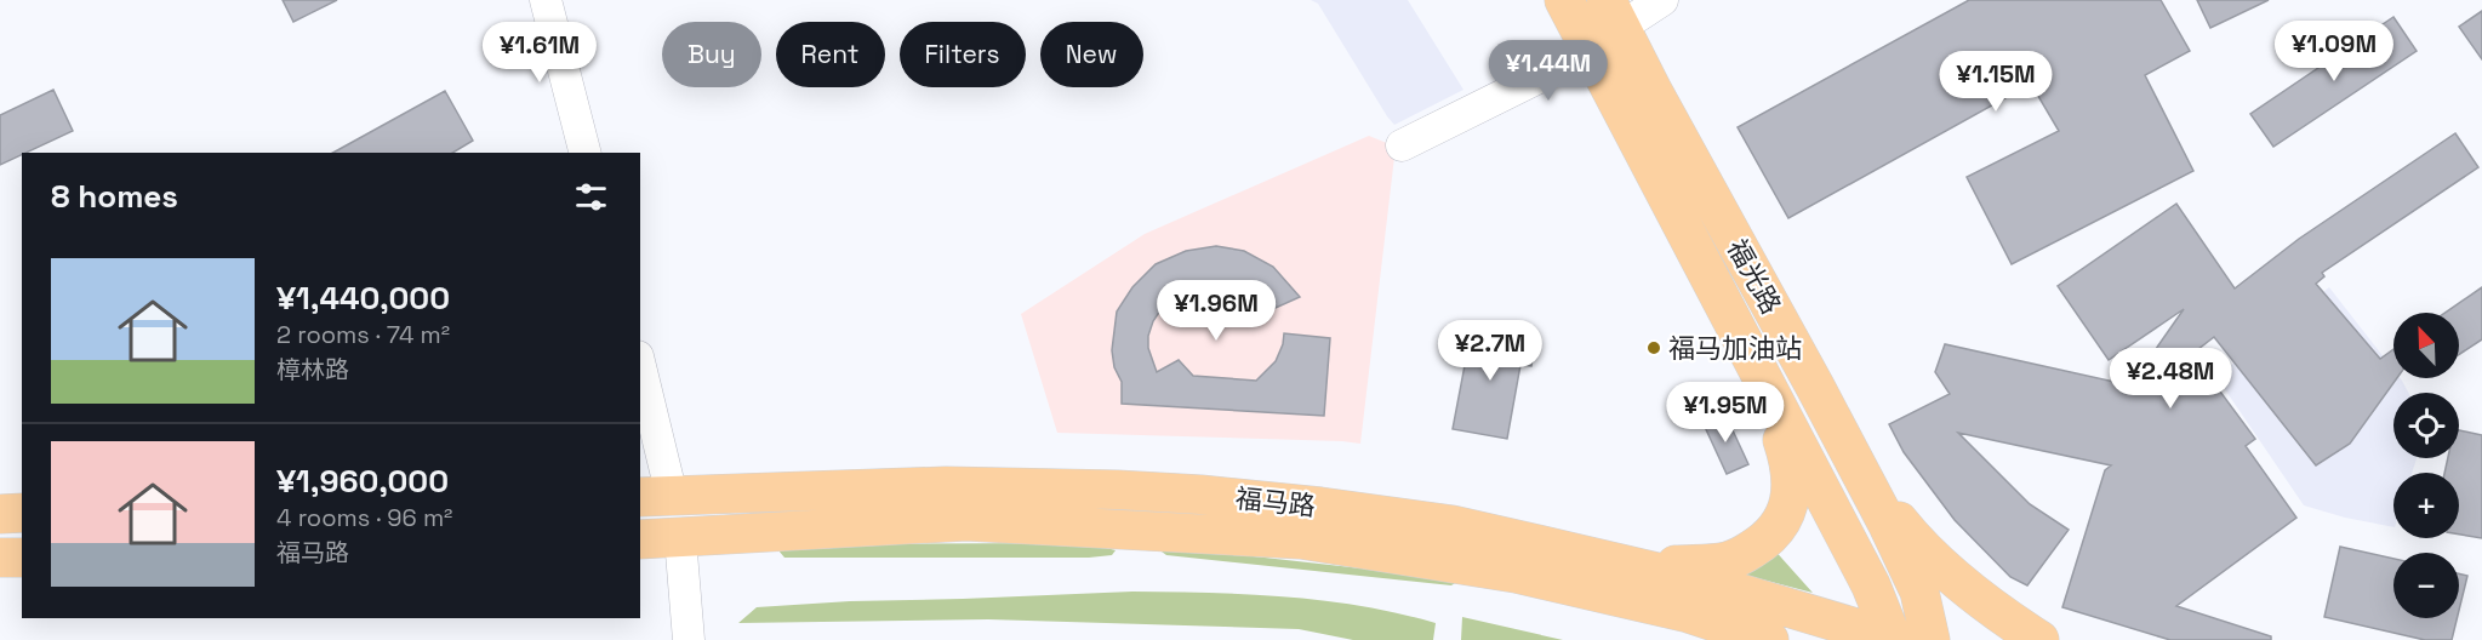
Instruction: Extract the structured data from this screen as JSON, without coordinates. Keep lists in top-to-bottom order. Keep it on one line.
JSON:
{"streets":{"main road":["福光路","福马路"]},"crossings":[["福光路","福马路"]],"places":["福马加油站"],"north":"top left","page":{"price":["¥1.09M","¥1.61M","¥1.44M","¥1.15M","¥1.96M","¥2.7M","¥2.48M","¥1.95M"],"chip":["Buy","Rent","Filters","New"],"heading":"8 homes","list":[{"name":"¥1,440,000","note":"2 rooms · 74 m² · 樟林路"},{"name":"¥1,960,000","note":"4 rooms · 96 m² · 福马路"}],"map_buttons":["+","−"]}}
